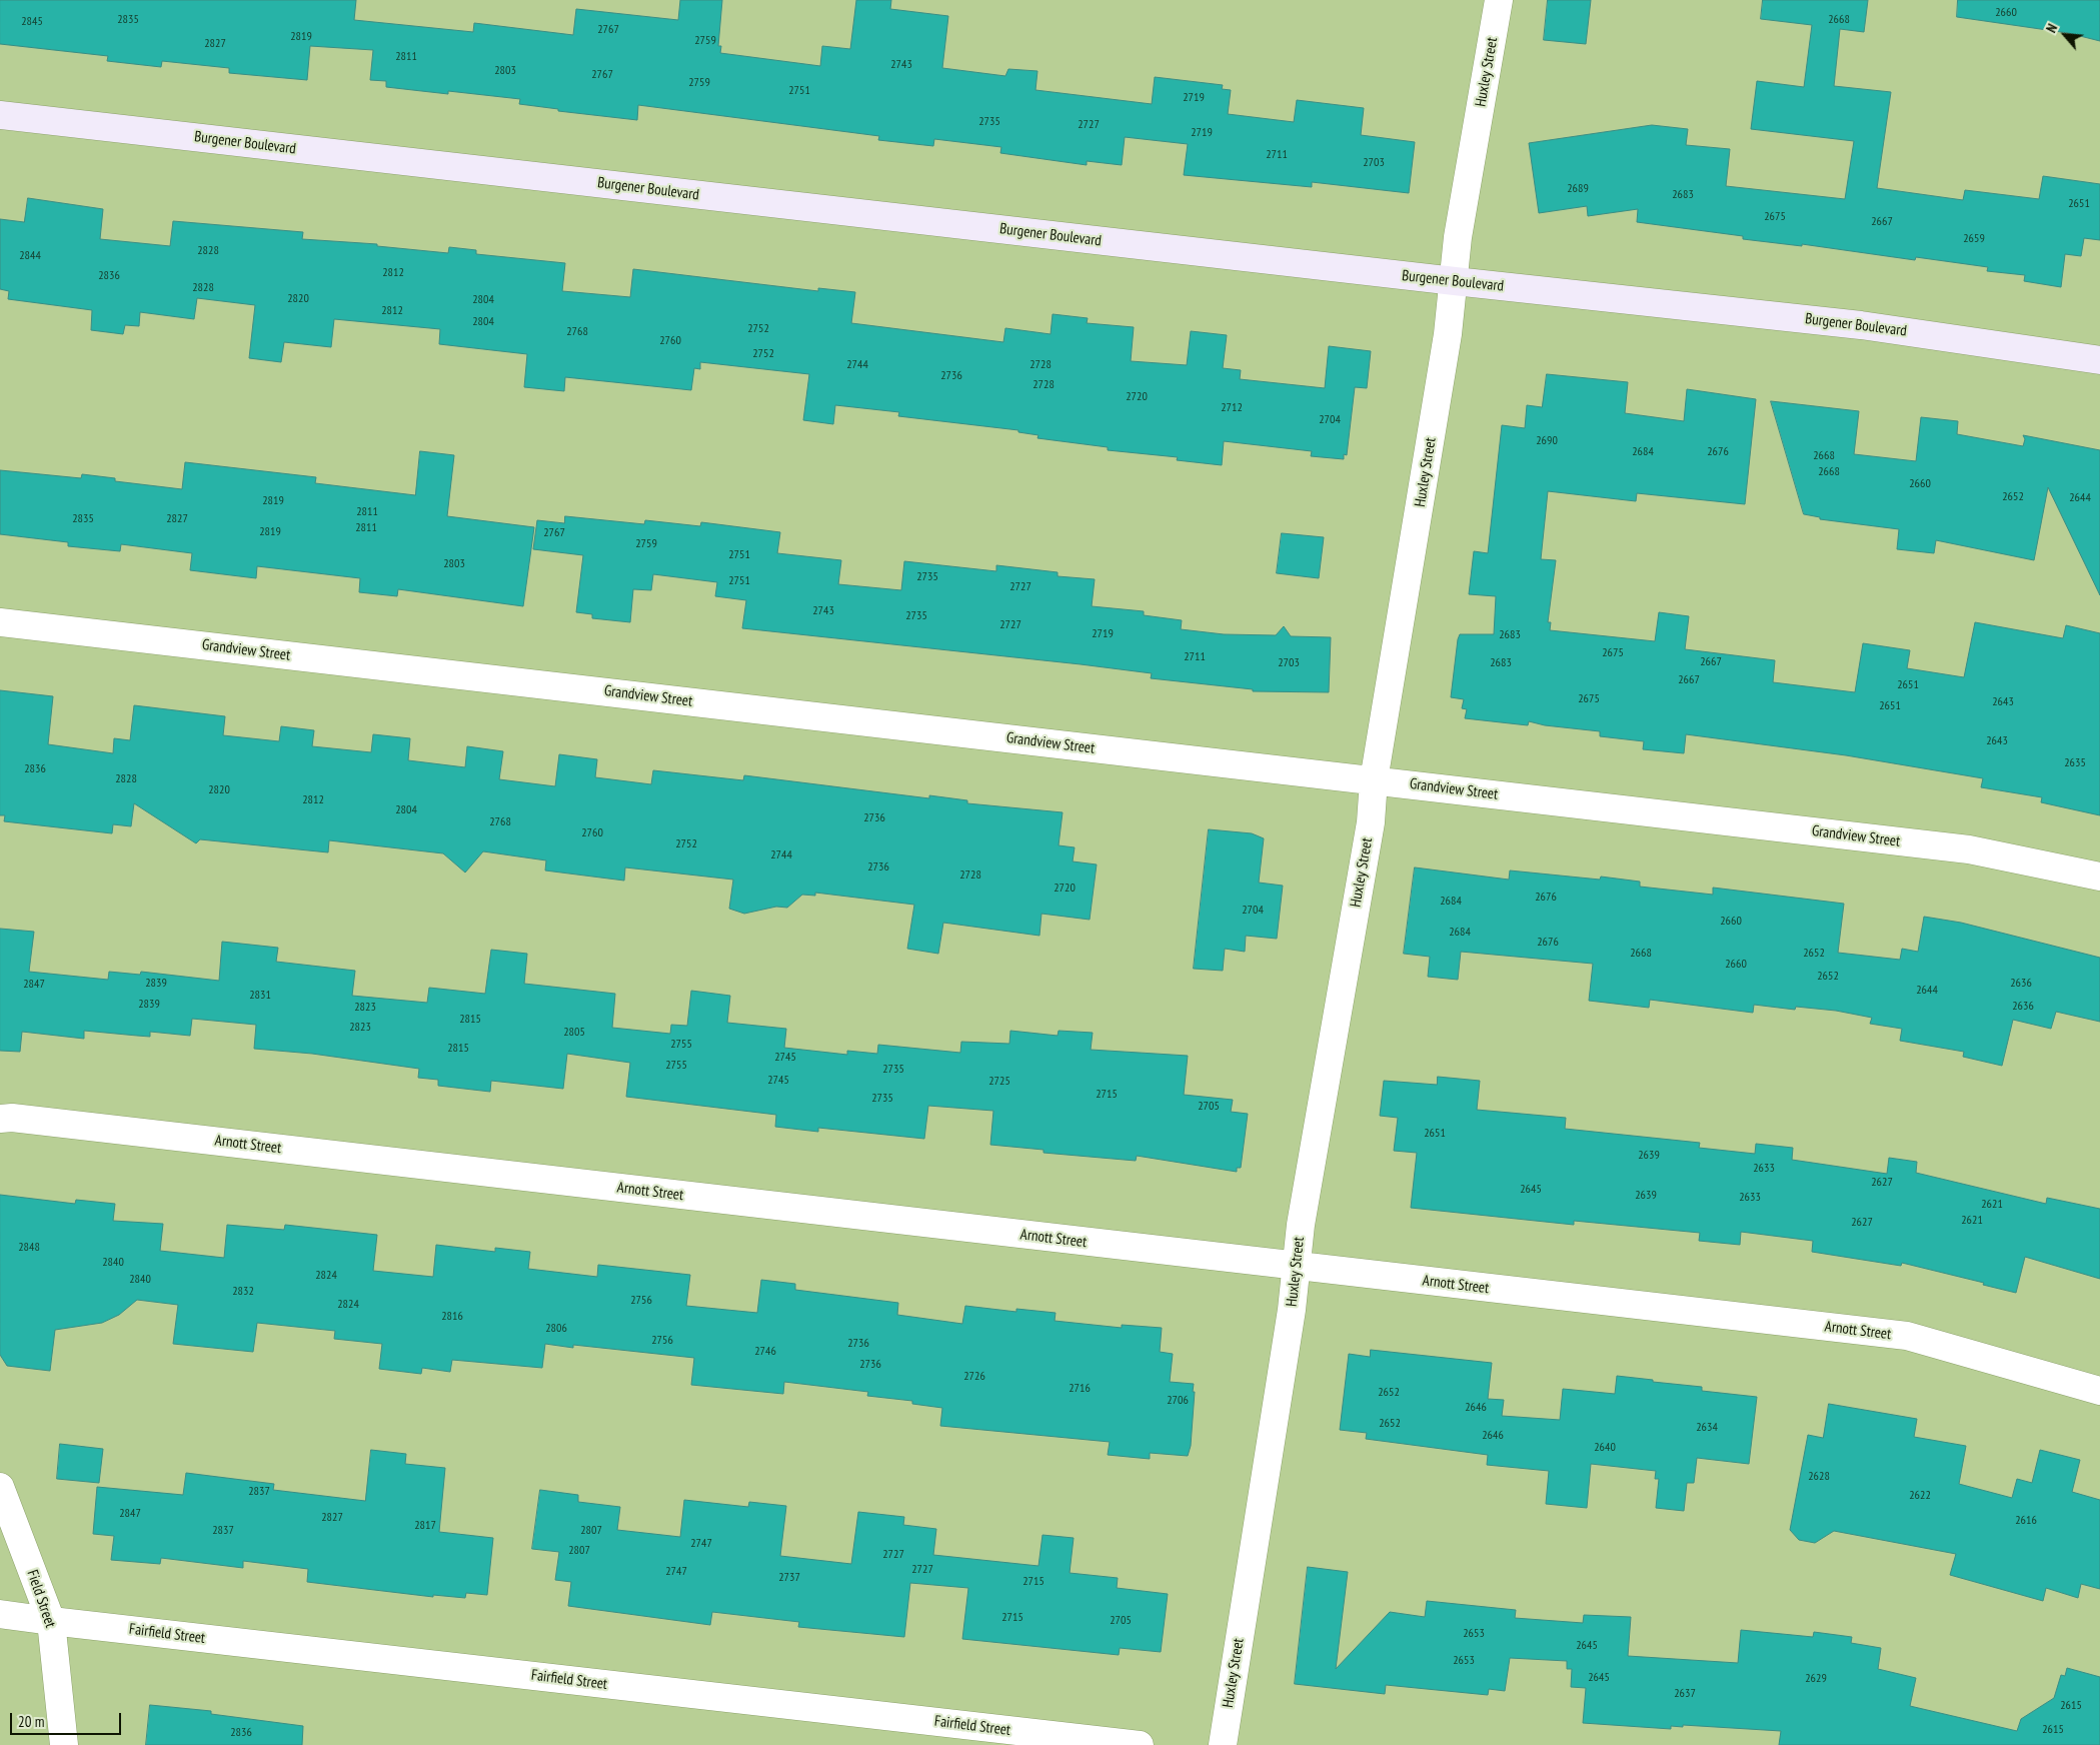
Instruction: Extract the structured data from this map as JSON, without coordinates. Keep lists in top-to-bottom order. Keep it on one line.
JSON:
{"streets":{"main road":["Burgener Boulevard"],"street":["Huxley Street","Grandview Street","Arnott Street","Field Street","Fairfield Street"]},"crossings":[["Huxley Street","Burgener Boulevard"],["Huxley Street","Grandview Street"],["Huxley Street","Arnott Street"],["Field Street","Fairfield Street"]],"house_numbers":["2660","2835","2668","2845","2767","2819","2759","2827","2811","2743","2803","2767","2759","2751","2719","2735","2727","2719","2711","2703","2689","2683","2651","2675","2667","2659","2828","2844","2812","2836","2828","2820","2804","2812","2804","2752","2768","2760","2752","2744","2728","2736","2728","2720","2712","2704","2690","2684","2676","2668","2668","2660","2652","2644","2819","2811","2835","2827","2811","2819","2767","2759","2751","2803","2735","2751","2727","2743","2735","2727","2719","2683","2675","2711","2667","2703","2683","2667","2651","2675","2643","2651","2643","2635","2836","2828","2820","2812","2804","2736","2768","2760","2752","2744","2736","2728","2720","2676","2684","2704","2660","2684","2676","2668","2652","2660","2652","2839","2636","2847","2644","2831","2839","2636","2823","2815","2823","2805","2755","2815","2745","2755","2735","2745","2725","2715","2735","2705","2651","2639","2633","2627","2645","2639","2633","2621","2621","2627","2848","2840","2824","2840","2832","2756","2824","2816","2806","2756","2736","2746","2736","2726","2716","2652","2706","2646","2652","2634","2646","2640","2628","2837","2622","2847","2827","2616","2817","2837","2807","2747","2807","2727","2727","2747","2737","2715","2715","2705","2653","2645","2653","2645","2629","2637","2615","2615","2836"],"scale_bar":"20 m","north":"top left"}
